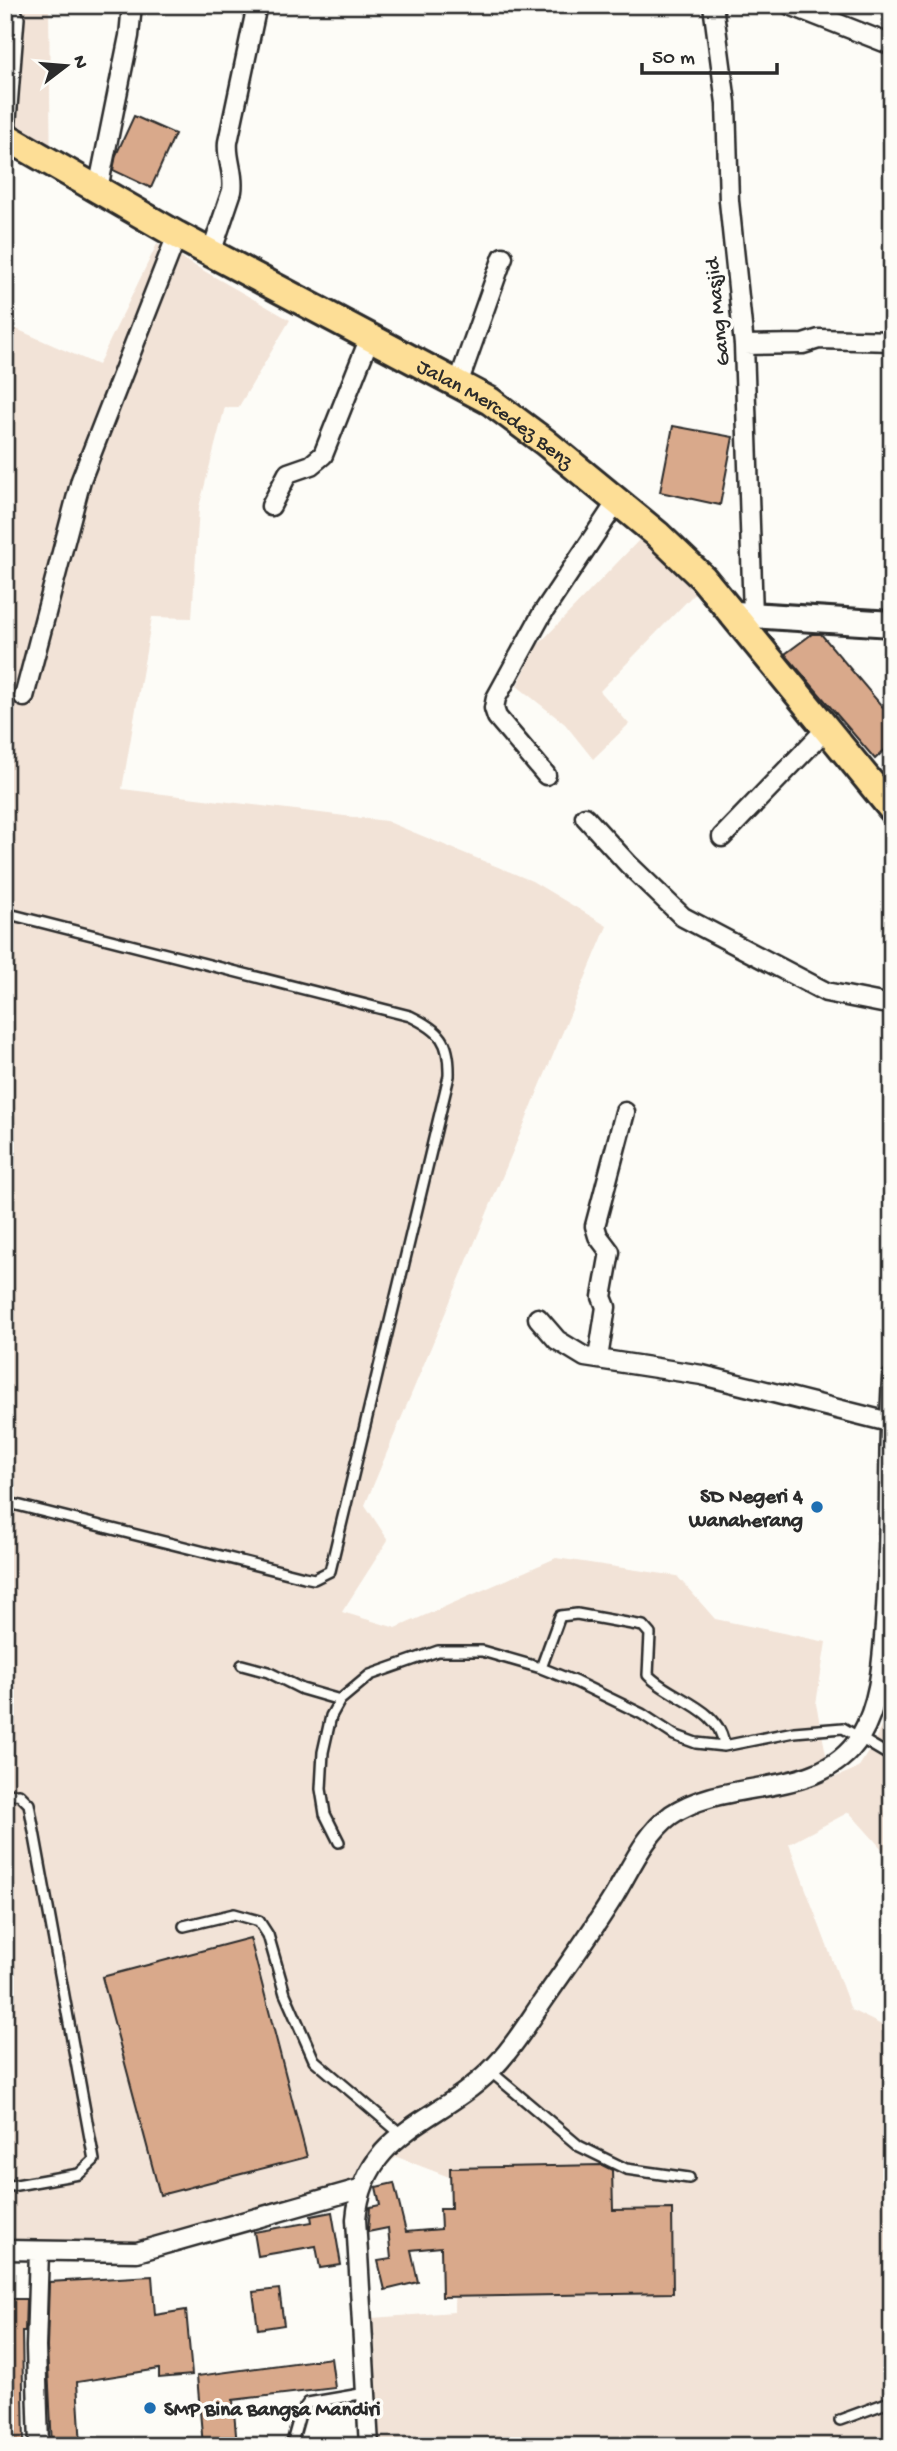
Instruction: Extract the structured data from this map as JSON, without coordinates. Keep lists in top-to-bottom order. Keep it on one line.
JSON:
{"streets":{"main road":["Jalan Mercedez Benz"],"street":["Gang Masjid"]},"crossings":[["Gang Masjid","Jalan Mercedez Benz"]],"places":["SD Negeri 4 Wanaherang","SMP Bina Bangsa Mandiri"],"scale_bar":"50 m","north":"right"}
